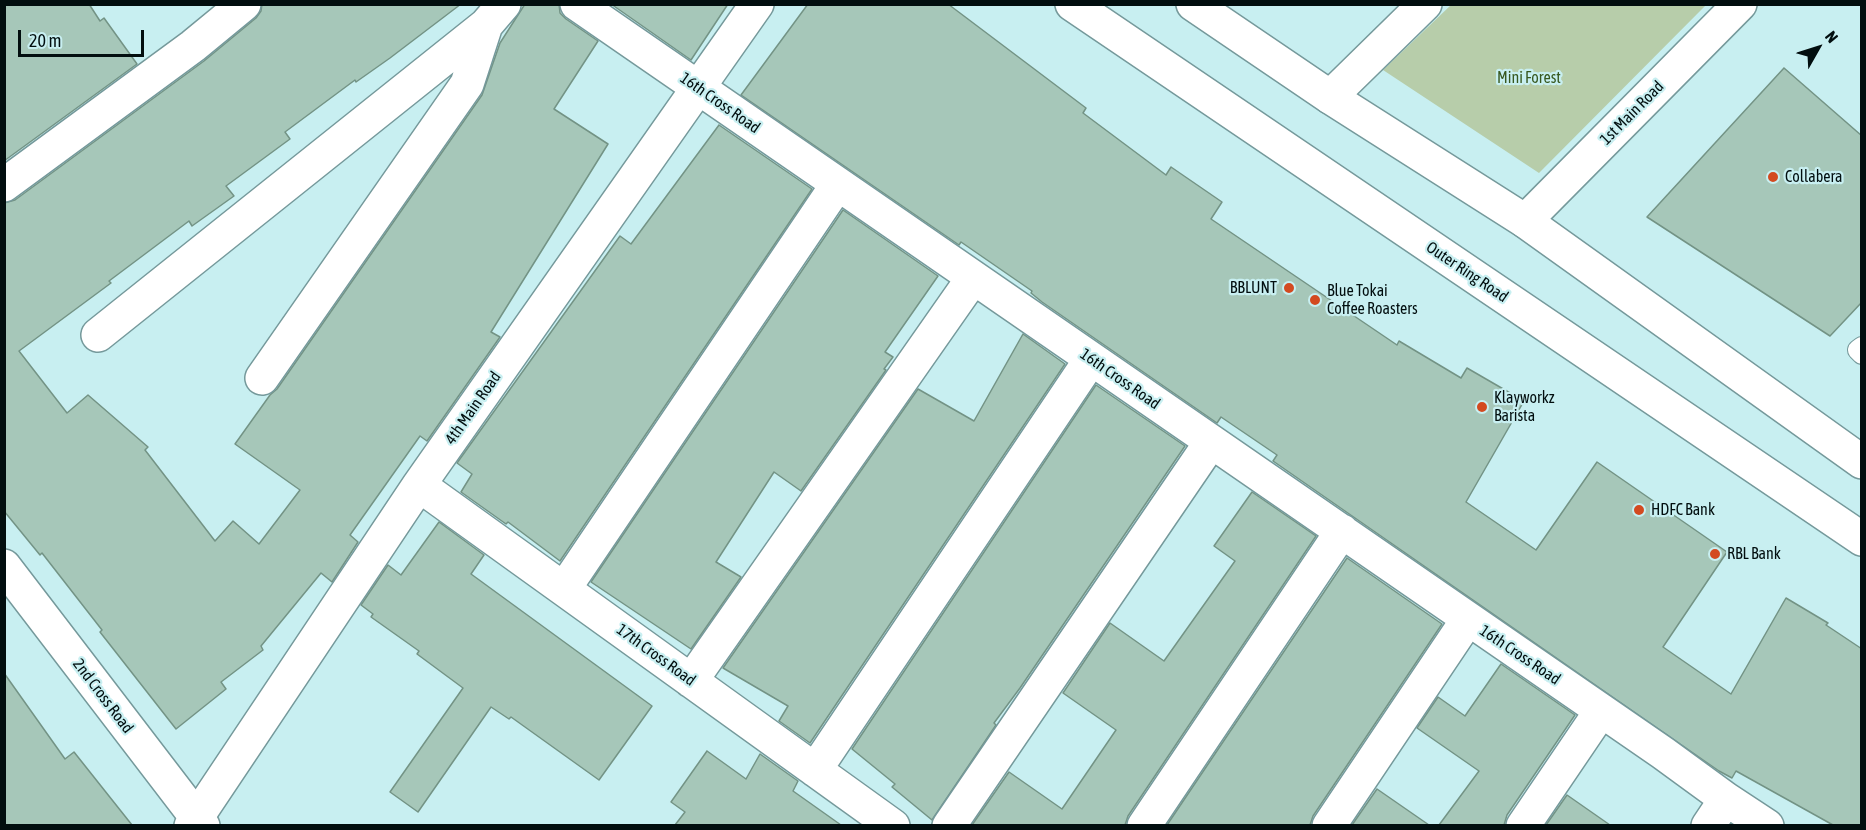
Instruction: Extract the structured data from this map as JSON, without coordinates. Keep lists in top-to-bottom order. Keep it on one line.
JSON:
{"streets":{"main road":["16th Cross Road","1st Main Road","Outer Ring Road","4th Main Road","17th Cross Road","2nd Cross Road"]},"crossings":[["16th Cross Road","4th Main Road"],["4th Main Road","17th Cross Road"],["4th Main Road","2nd Cross Road"]],"parks":["Mini Forest"],"places":["Collabera","BBLUNT","Blue Tokai Coffee Roasters","Klayworkz Barista","HDFC Bank","RBL Bank"],"scale_bar":"20 m","north":"top right"}
